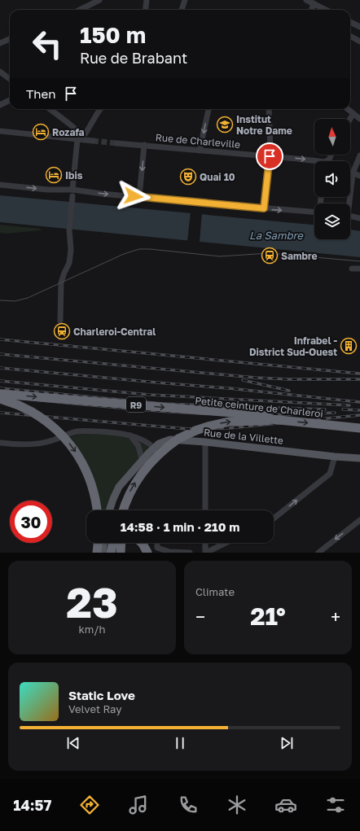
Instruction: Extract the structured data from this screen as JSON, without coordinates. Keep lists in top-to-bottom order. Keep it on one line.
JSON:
{"streets":{"highway":["R9","Petite ceinture de Charleroi"],"main road":["Rue de la Villette"],"street":["Rue de Charleville"]},"one_way":["Petite ceinture de Charleroi"],"water":["La Sambre"],"places":{"school or university":["Institut Notre Dame"],"hotel":["Rozafa","Ibis"],"theatre":["Quai 10"],"station":["Sambre","Charleroi-Central"],"building":["Infrabel - District Sud-Ouest"]},"north":"top","page":{"turn":["150 m","Rue de Brabant"],"then":"Then","limit":"30","trip":"14:58 · 1 min · 210 m","tile":[["23","km/h"],"Climate"],"heat":["−","21°","+"],"song":["Static Love","Velvet Ray"],"tabs":"14:57"}}
